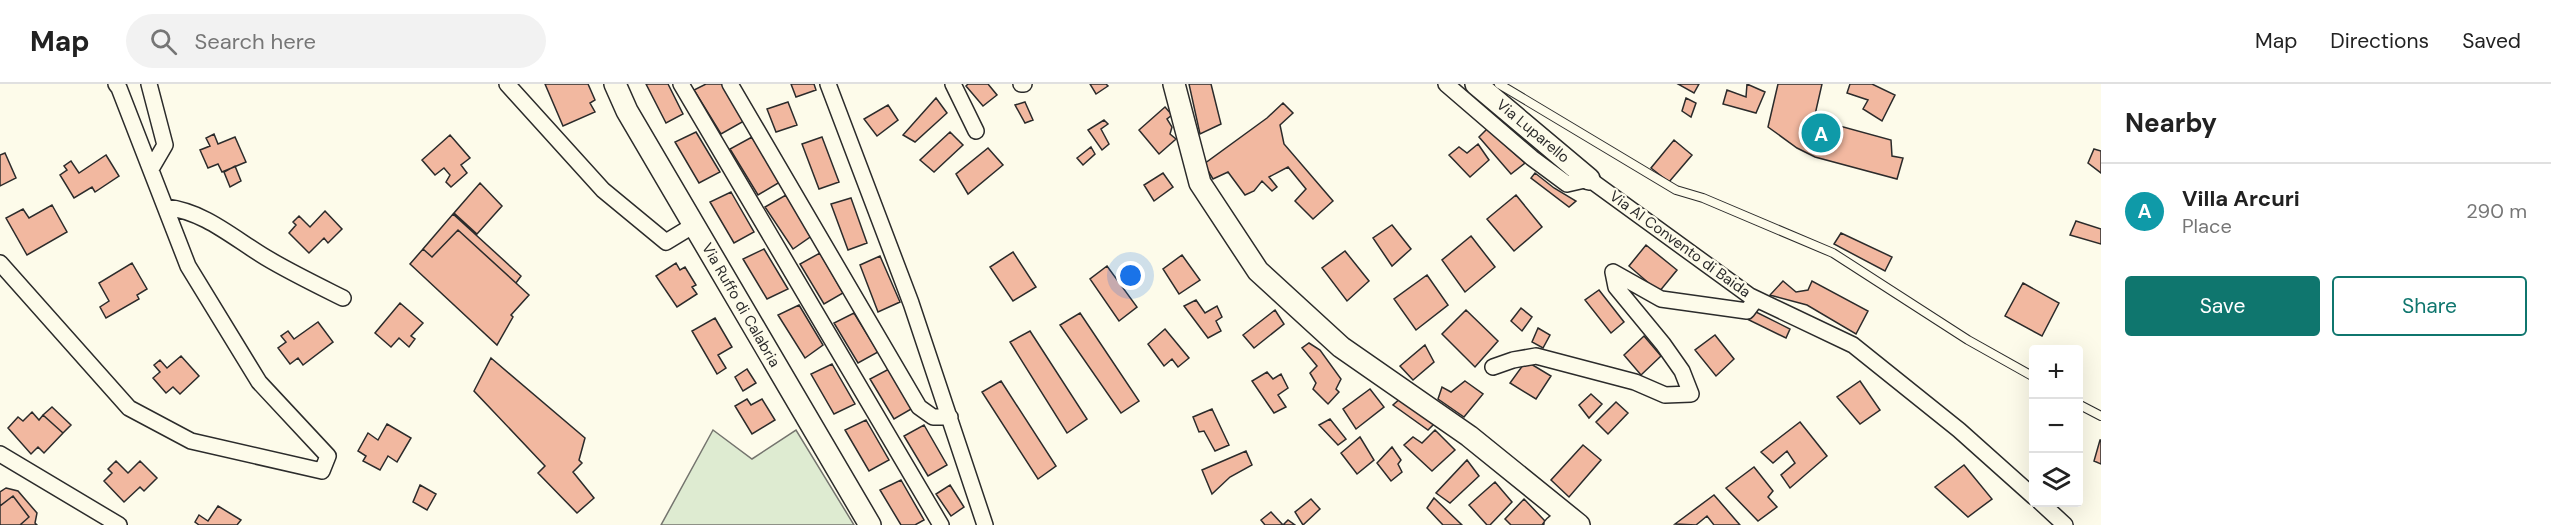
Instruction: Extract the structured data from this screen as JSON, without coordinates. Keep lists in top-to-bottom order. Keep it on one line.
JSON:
{"streets":{"street":["Via Luparello","Via Al Convento di Baida","Via Ruffo di Calabria"]},"crossings":[["Via Luparello","Via Al Convento di Baida"]],"page":{"header":"Map","search":"Search here","nav":["Map","Directions","Saved"],"heading":"Nearby","pins":"A","list":[{"mark":"A","name":"Villa Arcuri","note":"Place","value":"290 m"}],"buttons":["Save","Share"],"map_buttons":["+","−"]}}
